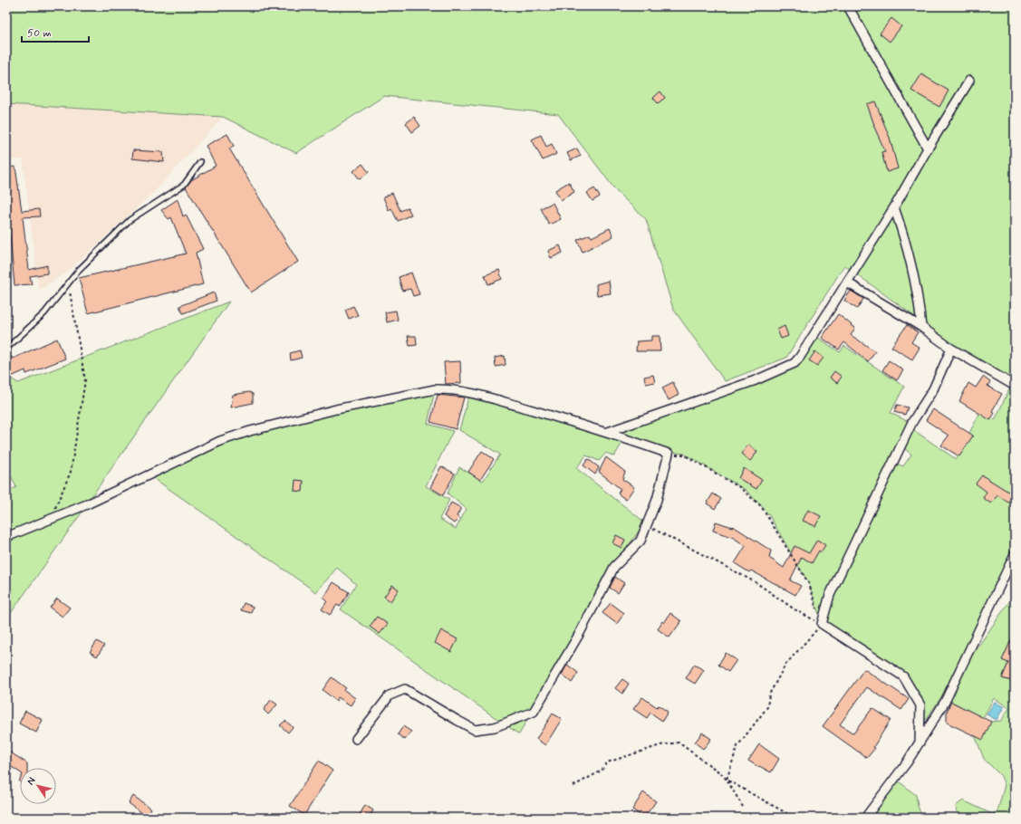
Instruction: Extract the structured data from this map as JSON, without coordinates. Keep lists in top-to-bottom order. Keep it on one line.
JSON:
{"scale_bar":"50 m","north":"top left"}
